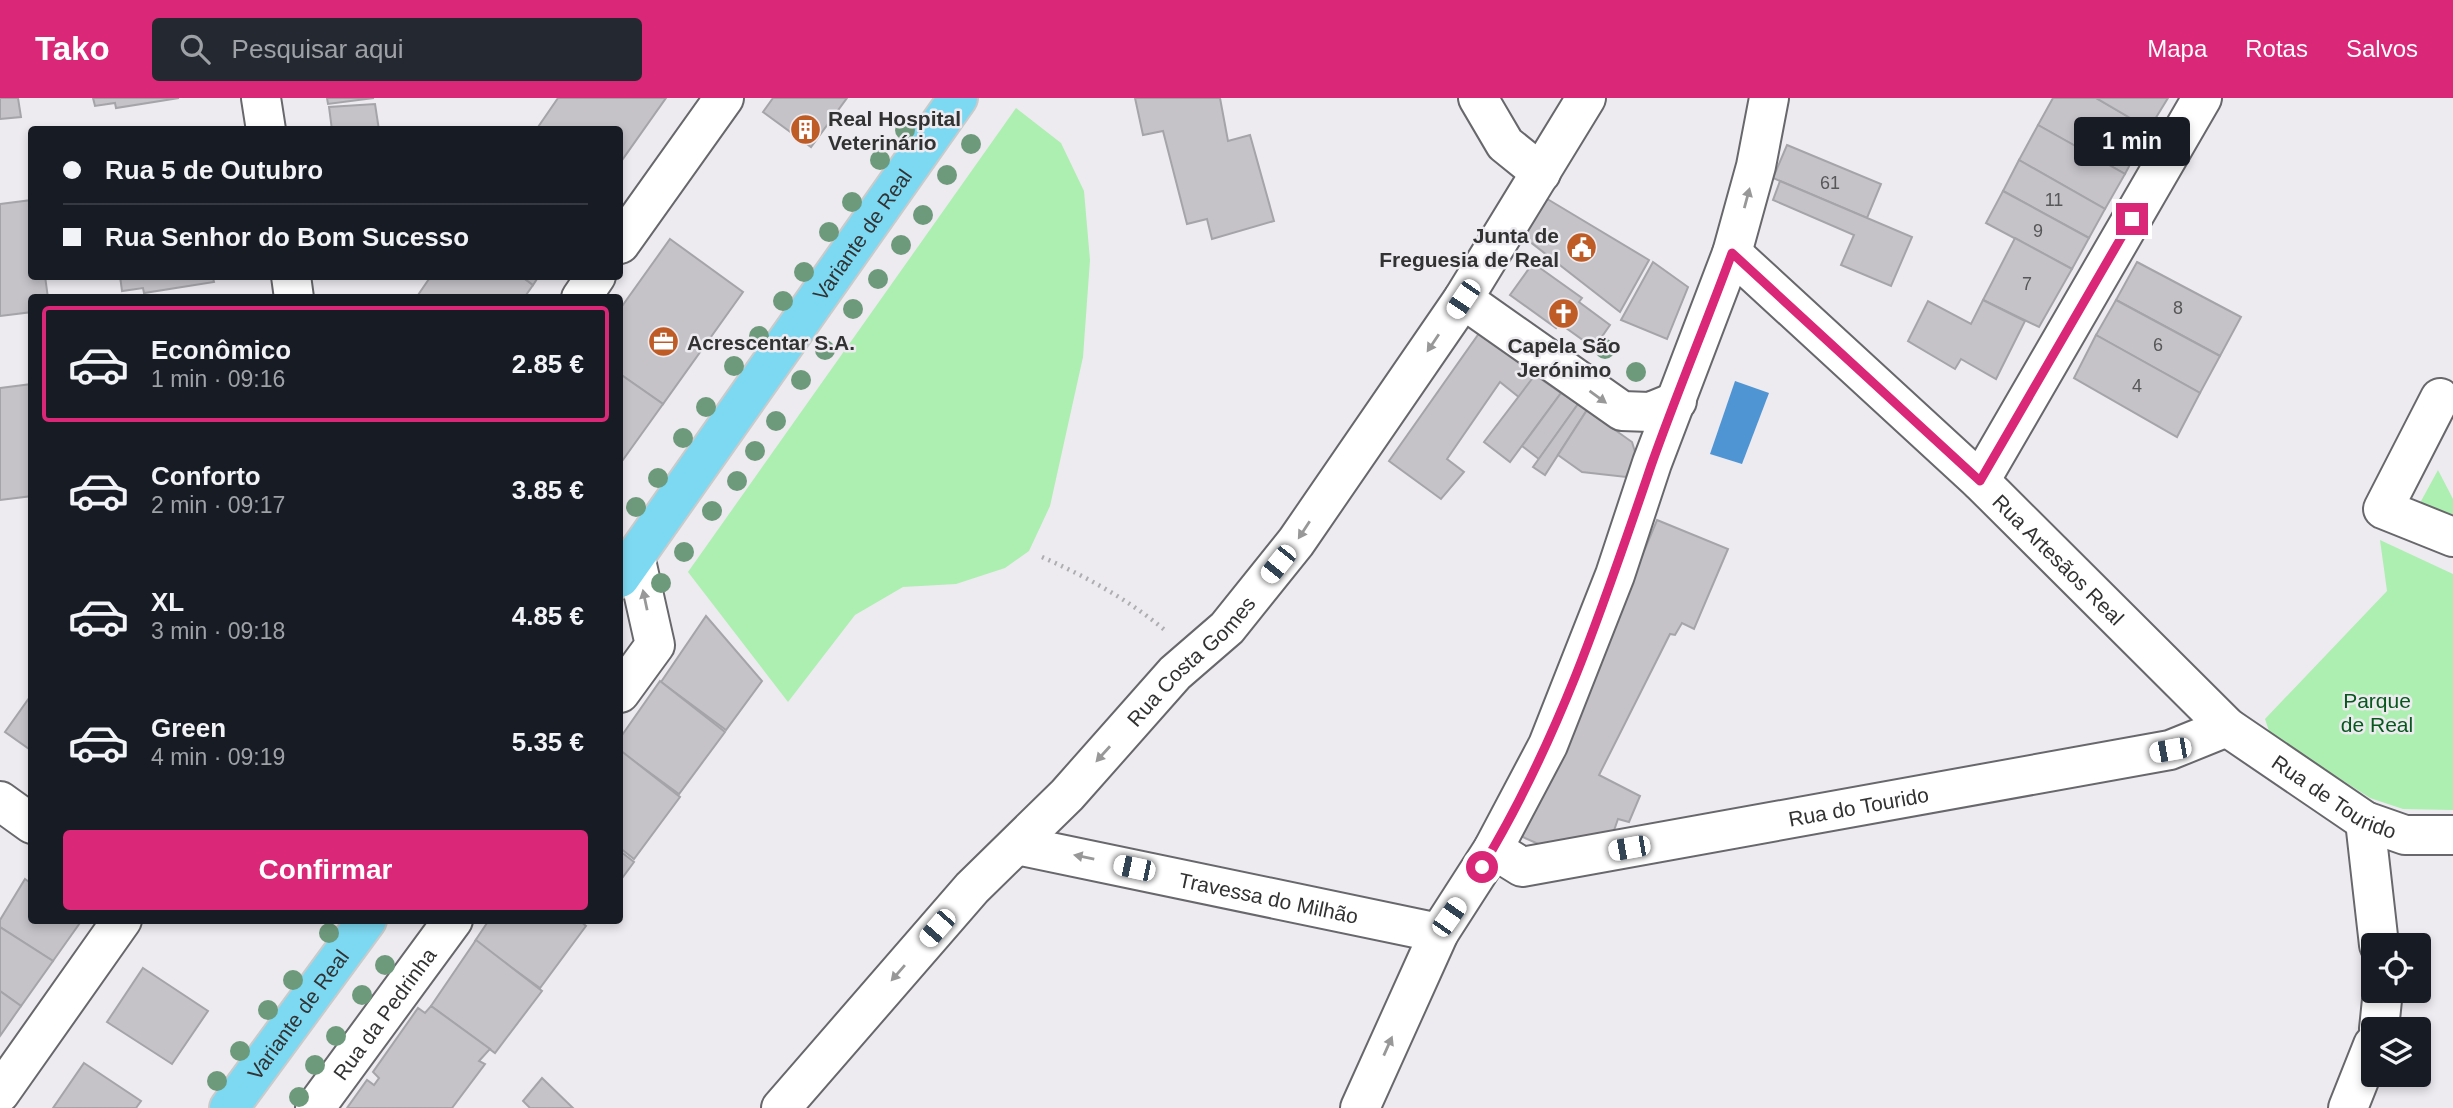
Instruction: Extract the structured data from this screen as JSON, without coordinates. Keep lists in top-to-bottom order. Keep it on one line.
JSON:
{"streets":{"main road":["Variante de Real"],"street":["Rua Artesãos Real","Rua Costa Gomes","Rua de Tourido","Rua do Tourido","Travessa do Milhão","Rua da Pedrinha"]},"crossings":[["Rua Artesãos Real","Rua de Tourido"],["Rua Artesãos Real","Rua do Tourido"],["Rua Costa Gomes","Travessa do Milhão"],["Rua de Tourido","Rua do Tourido"]],"one_way":["Travessa do Milhão"],"parks":["Parque de Real"],"places":{"building":["Real Hospital Veterinário"],"public building":["Junta de Freguesia de Real"],"church":["Capela São Jerónimo"],"office":["Acrescentar S.A."]},"house_numbers":["61","11","9","7","8","6","4"],"page":{"header":"Tako","search":"Pesquisar aqui","nav":["Mapa","Rotas","Salvos"],"bubble":"1 min","banner":["Rua 5 de Outubro","Rua Senhor do Bom Sucesso"],"list":[{"name":"Econômico","note":"1 min · 09:16","value":"2.85 €"},{"name":"Conforto","note":"2 min · 09:17","value":"3.85 €"},{"name":"XL","note":"3 min · 09:18","value":"4.85 €"},{"name":"Green","note":"4 min · 09:19","value":"5.35 €"}],"buttons":"Confirmar"}}
